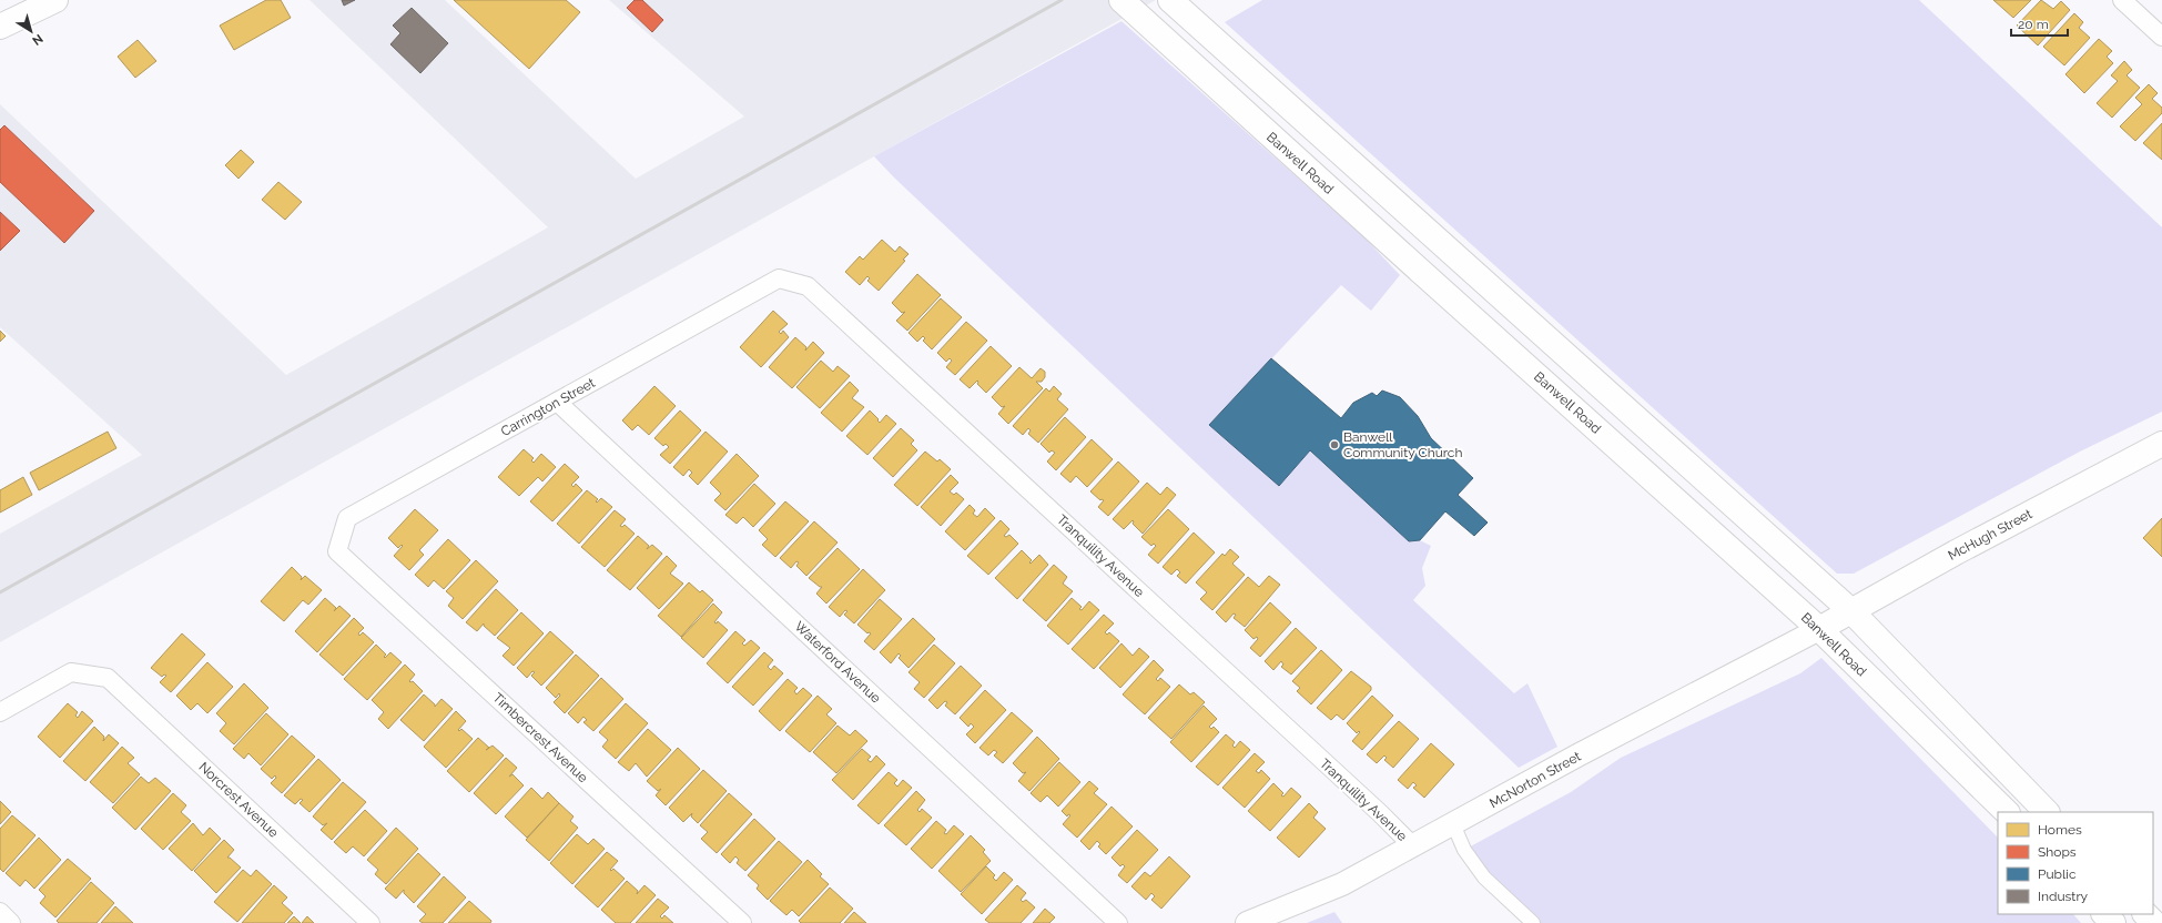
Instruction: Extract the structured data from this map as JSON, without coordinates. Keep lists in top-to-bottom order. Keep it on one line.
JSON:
{"streets":{"main road":["Banwell Road","McHugh Street"],"street":["Carrington Street","Tranquility Avenue","Waterford Avenue","Timbercrest Avenue","McNorton Street","Norcrest Avenue"]},"crossings":[["Banwell Road","McHugh Street"],["Banwell Road","McNorton Street"],["Carrington Street","Tranquility Avenue"],["Carrington Street","Waterford Avenue"],["Carrington Street","Timbercrest Avenue"],["McHugh Street","McNorton Street"],["Tranquility Avenue","McNorton Street"]],"places":["Banwell Community Church"],"legend":["Homes","Shops","Public","Industry"],"scale_bar":"20 m","north":"bottom right"}
